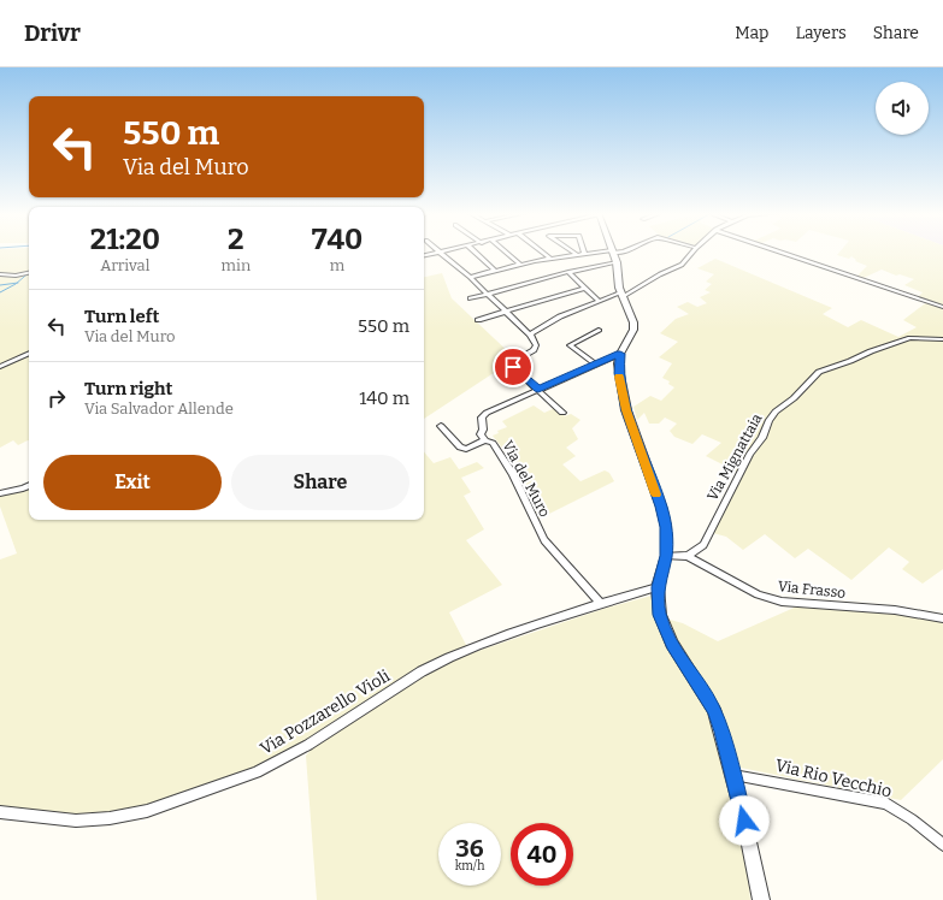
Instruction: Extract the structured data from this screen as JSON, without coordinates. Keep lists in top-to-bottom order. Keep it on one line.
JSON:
{"streets":{"street":["Via Mignattaia","Via del Muro","Via Frasso","Via Pozzarello Violi","Via Rio Vecchio"]},"crossings":[["Via Mignattaia","Via Frasso"],["Via del Muro","Via Pozzarello Violi"]],"page":{"header":"Drivr","nav":["Map","Layers","Share"],"turn":["550 m","Via del Muro"],"eta":["21:20","Arrival","2","min","740","m"],"list":[{"name":"Turn left","note":"Via del Muro","value":"550 m"},{"name":"Turn right","note":"Via Salvador Allende","value":"140 m"}],"buttons":["Exit","Share"],"speed":"36 km/h","limit":"40"}}
